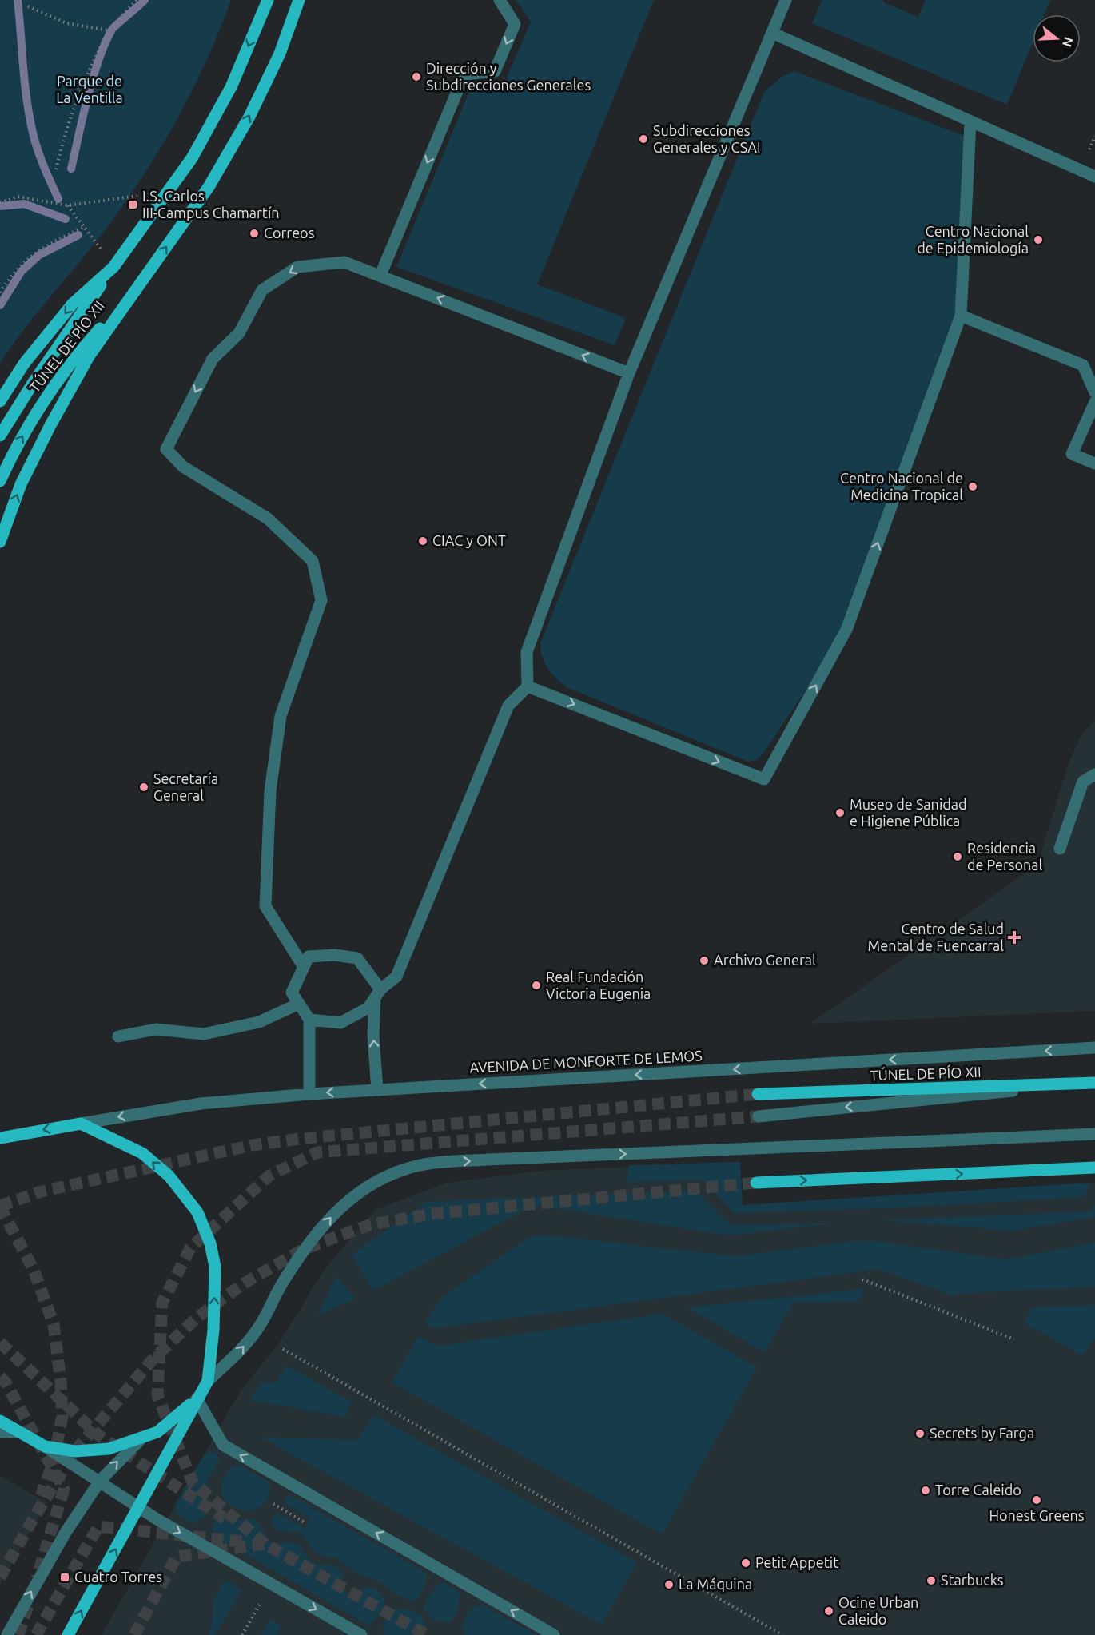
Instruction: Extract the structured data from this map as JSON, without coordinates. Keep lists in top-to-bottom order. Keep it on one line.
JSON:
{"streets":{"main road":["TÚNEL DE PÍO XII","AVENIDA DE MONFORTE DE LEMOS"]},"parks":["Parque de La Ventilla"],"places":{"other":["Dirección y Subdirecciones Generales","Subdirecciones Generales y CSAI","Correos","Centro Nacional de Epidemiología","Centro Nacional de Medicina Tropical","CIAC y ONT","Secretaría General","Museo de Sanidad e Higiene Pública","Residencia de Personal","Archivo General","Real Fundación Victoria Eugenia","Secrets by Farga","Torre Caleido","Honest Greens","Petit Appetit","Starbucks","La Máquina","Ocine Urban Caleido"],"transit":["I.S. Carlos III-Campus Chamartín","Cuatro Torres"],"health":["Centro de Salud Mental de Fuencarral"]},"north":"right"}
